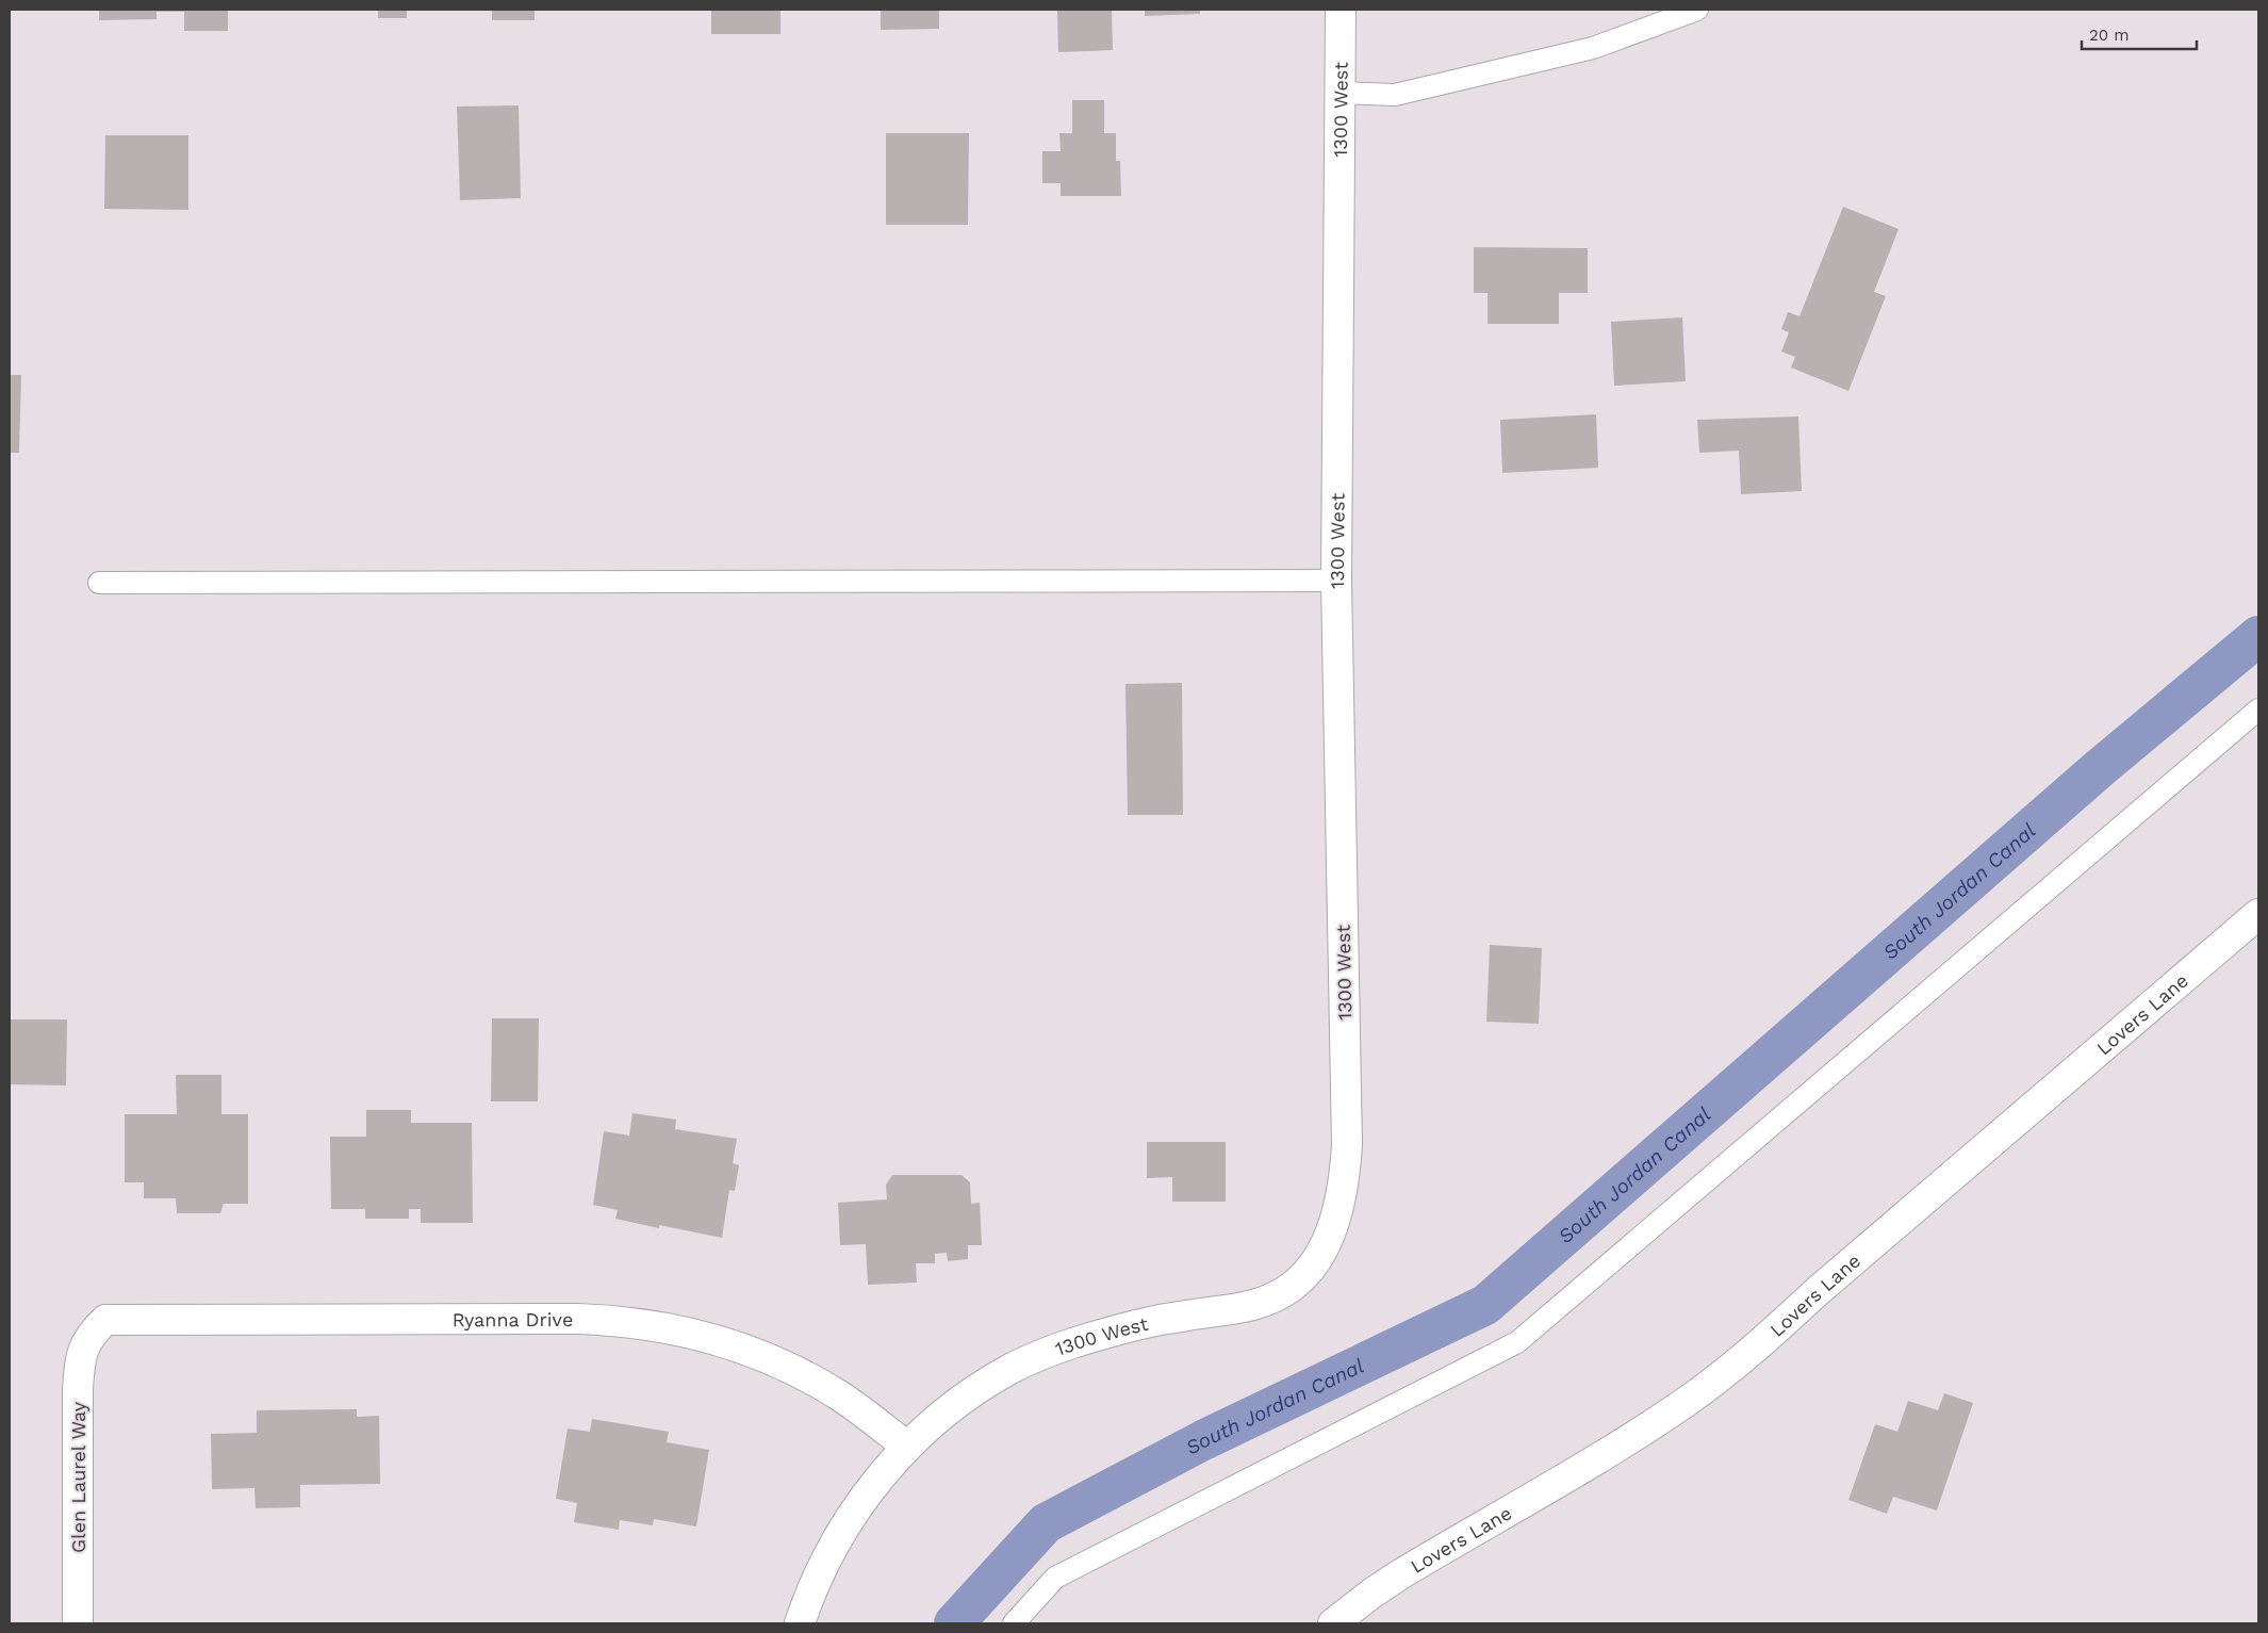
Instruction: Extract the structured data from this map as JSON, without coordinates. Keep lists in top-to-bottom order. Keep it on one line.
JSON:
{"streets":{"street":["1300 West","Lovers Lane","Ryanna Drive","Glen Laurel Way"]},"crossings":[["1300 West","Ryanna Drive"],["Ryanna Drive","Glen Laurel Way"]],"water":["South Jordan Canal"],"scale_bar":"20 m"}
